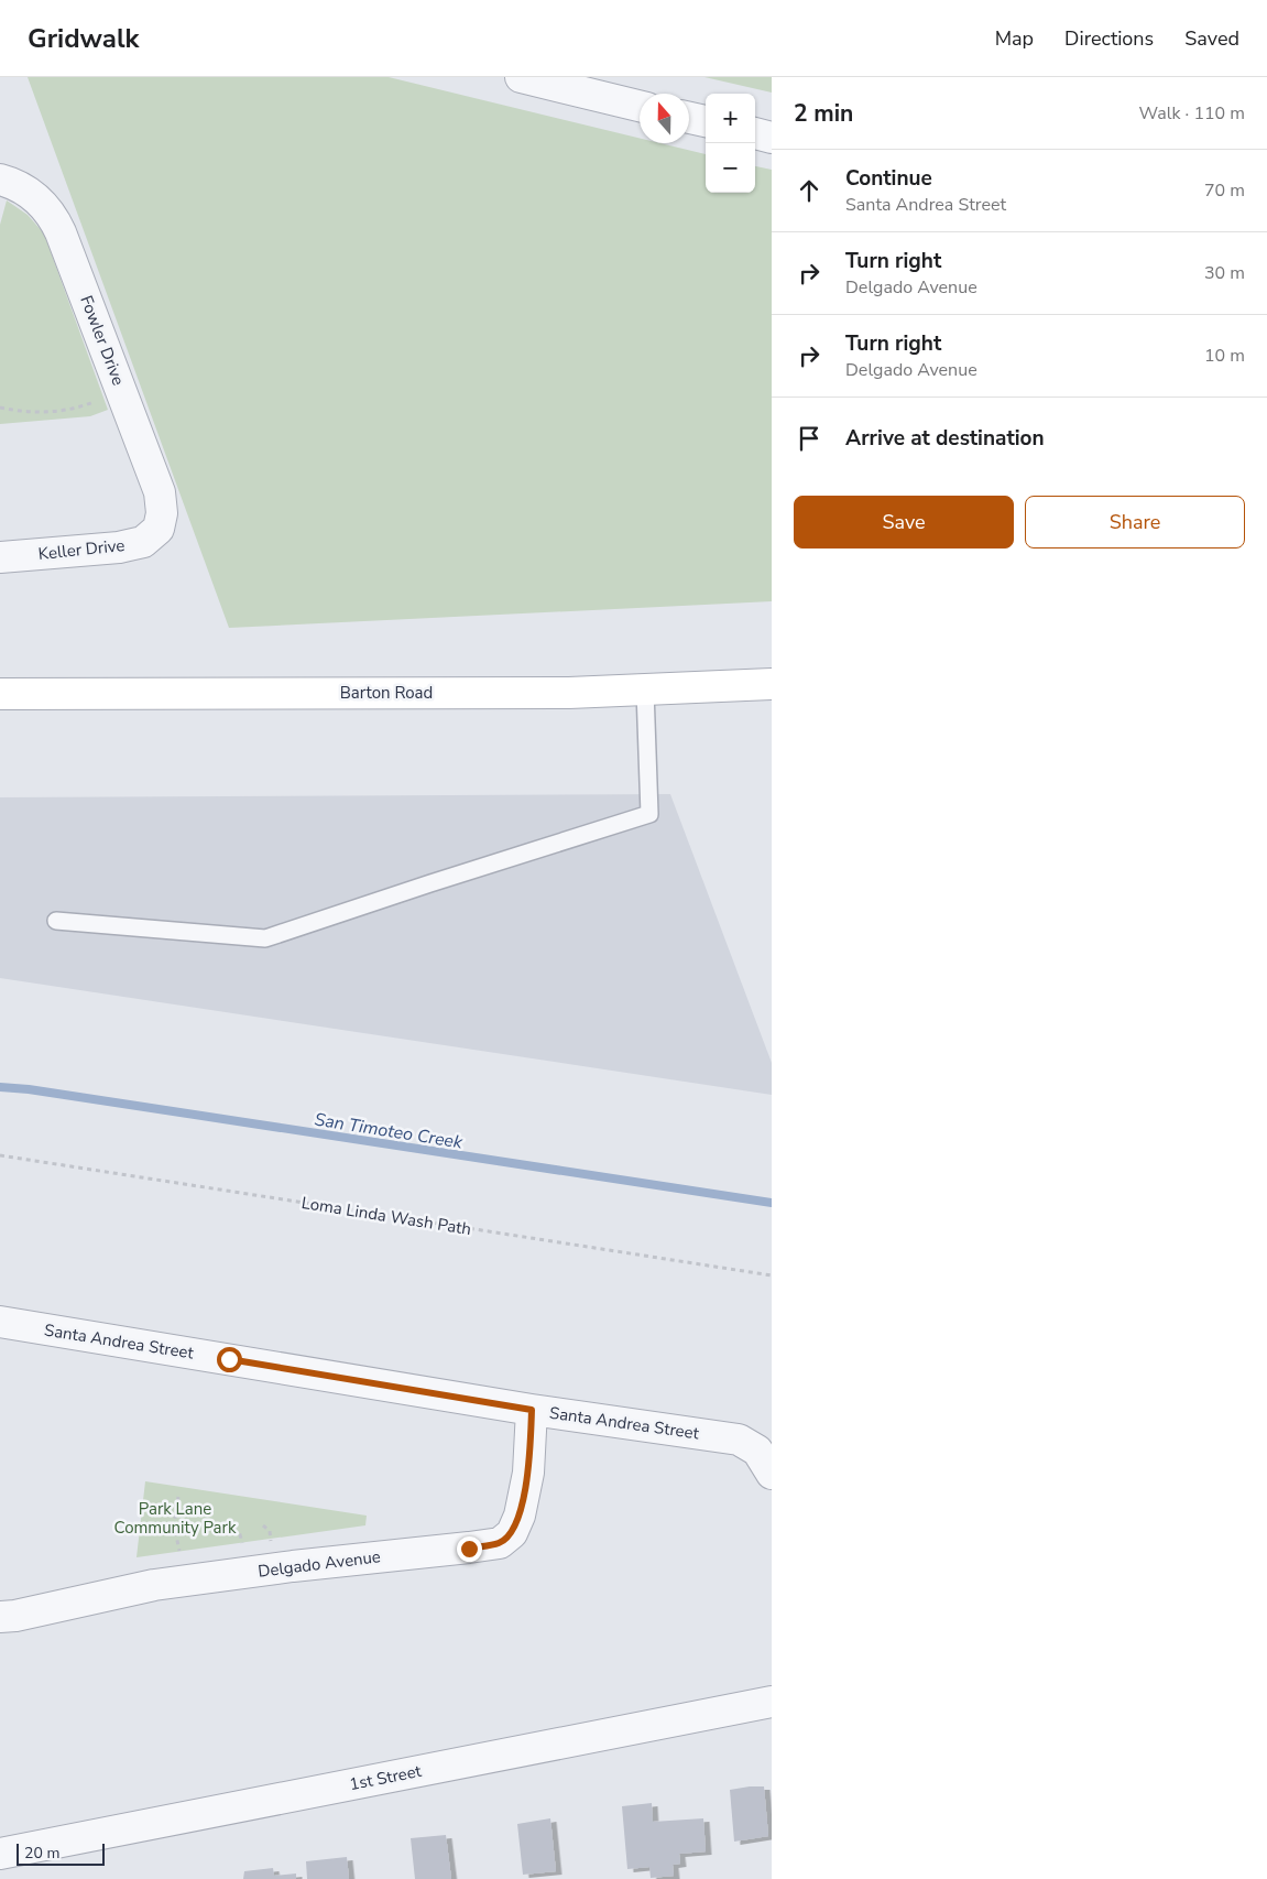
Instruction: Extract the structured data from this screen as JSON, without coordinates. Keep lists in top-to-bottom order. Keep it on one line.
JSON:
{"streets":{"main road":["Barton Road"],"street":["Fowler Drive","Keller Drive","Santa Andrea Street","Delgado Avenue","1st Street"],"path":["Loma Linda Wash Path"]},"crossings":[["Fowler Drive","Keller Drive"],["Santa Andrea Street","Delgado Avenue"]],"water":["San Timoteo Creek"],"parks":["Park Lane Community Park"],"scale_bar":"20 m","north":"top","page":{"header":"Gridwalk","nav":["Map","Directions","Saved"],"heading":["2 min","Walk · 110 m"],"map_buttons":["+","−"],"list":[["Continue","Santa Andrea Street","70 m"],["Turn right","Delgado Avenue","30 m"],["Turn right","Delgado Avenue","10 m"],"Arrive at destination"],"buttons":["Save","Share"],"scale":"20 m"}}
